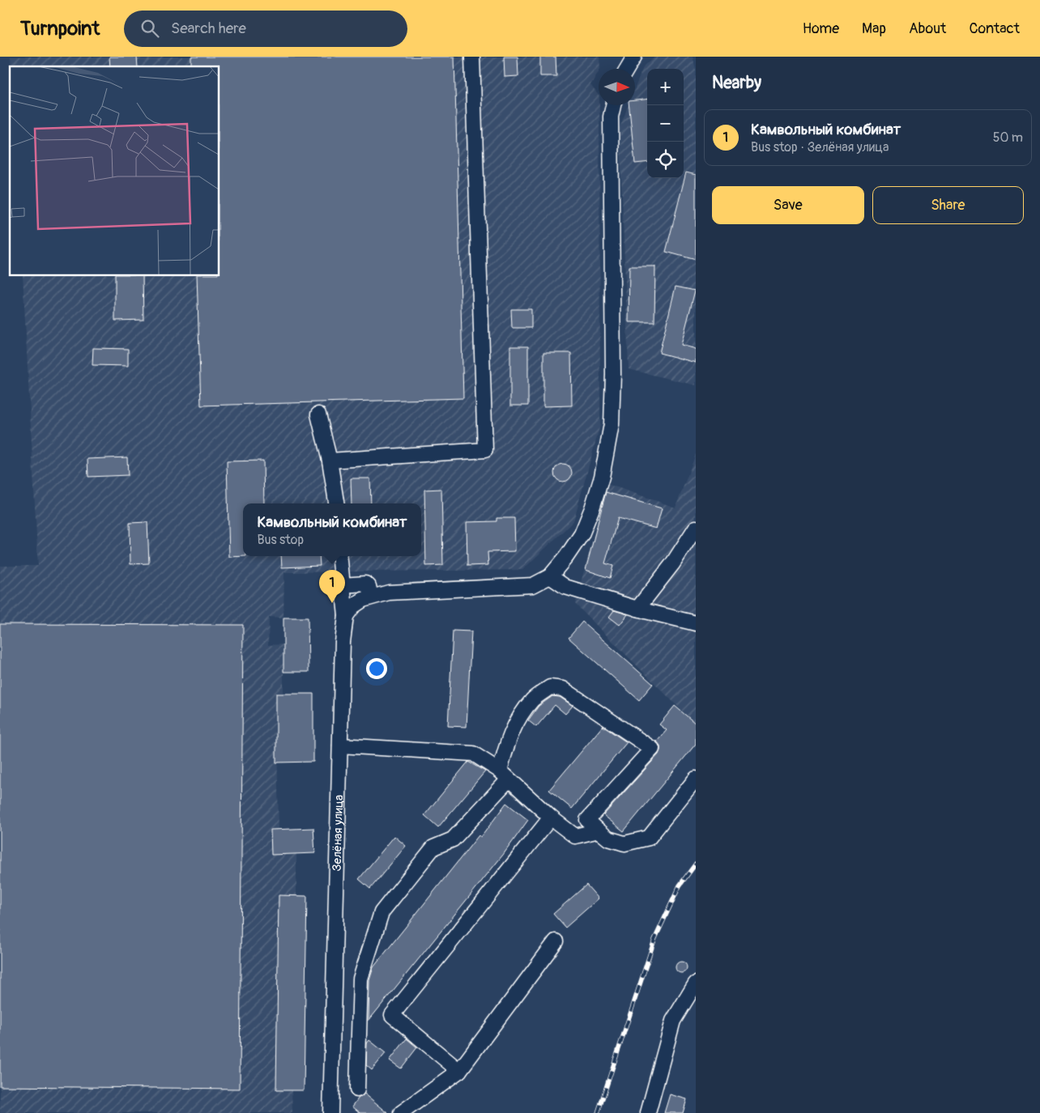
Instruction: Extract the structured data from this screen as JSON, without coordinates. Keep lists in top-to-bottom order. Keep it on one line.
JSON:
{"streets":{"street":["Зелёная улица"]},"north":"right","page":{"header":"Turnpoint","search":"Search here","nav":["Home","Map","About","Contact"],"heading":"Nearby","map_buttons":["+","−"],"list":[{"mark":"1","name":"Камвольный комбинат","note":"Bus stop · Зелёная улица","value":"50 m"}],"buttons":["Save","Share"],"popup":["Камвольный комбинат","Bus stop"],"pins":"1"}}
